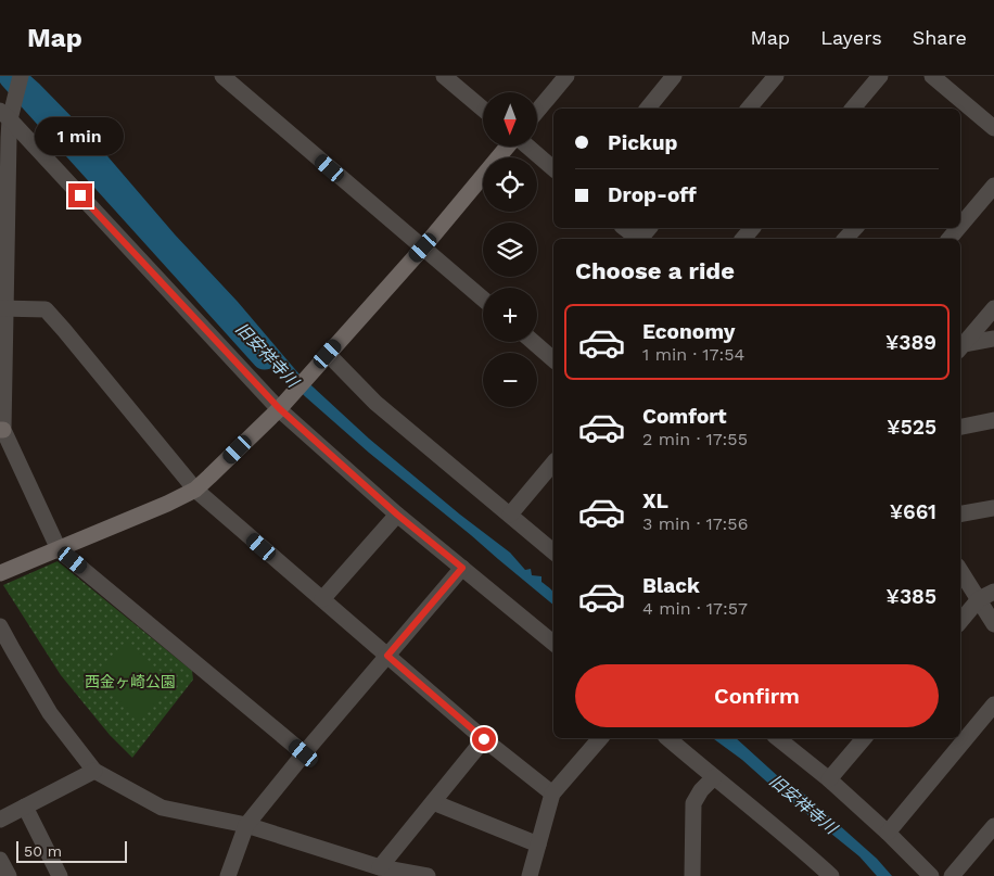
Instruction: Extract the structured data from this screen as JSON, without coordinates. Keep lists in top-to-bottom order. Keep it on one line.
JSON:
{"water":["旧安祥寺川"],"parks":["西金ヶ崎公園"],"scale_bar":"50 m","north":"bottom","page":{"header":"Map","nav":["Map","Layers","Share"],"map_buttons":["+","−"],"banner":["Pickup","Drop-off"],"bubble":"1 min","heading":"Choose a ride","list":[{"name":"Economy","note":"1 min · 17:54","value":"¥389"},{"name":"Comfort","note":"2 min · 17:55","value":"¥525"},{"name":"XL","note":"3 min · 17:56","value":"¥661"},{"name":"Black","note":"4 min · 17:57","value":"¥385"}],"buttons":"Confirm","scale":"50 m"}}
